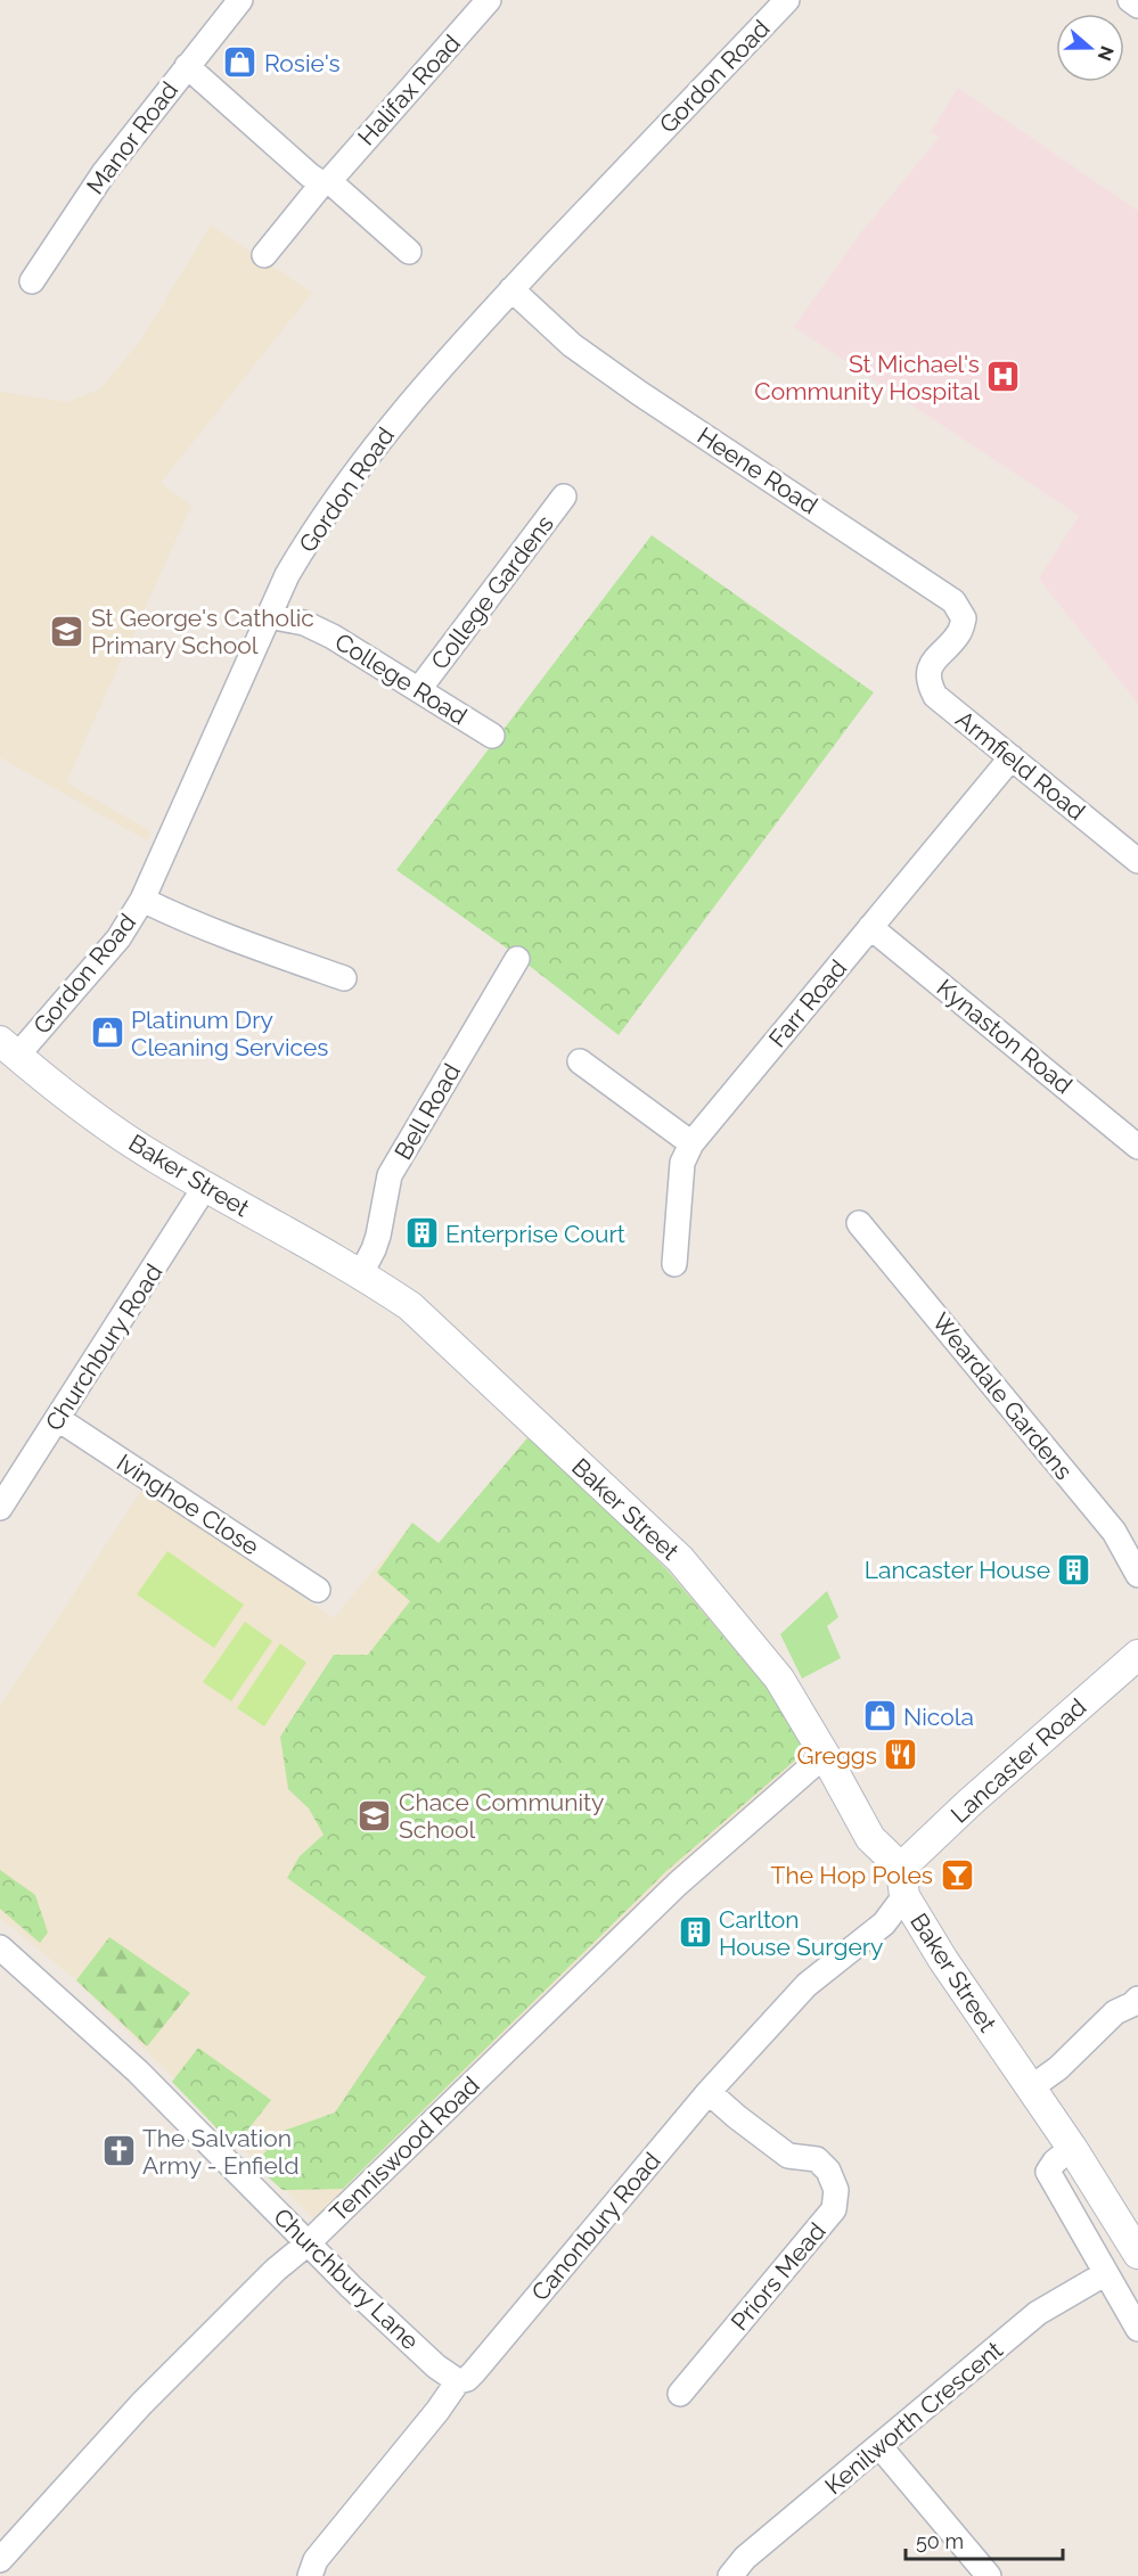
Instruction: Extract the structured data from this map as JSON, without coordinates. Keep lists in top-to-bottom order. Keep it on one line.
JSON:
{"streets":{"street":["Gordon Road","Halifax Road","Manor Road","Heene Road","College Gardens","College Road","Armfield Road","Farr Road","Kynaston Road","Bell Road","Baker Street","Churchbury Road","Weardale Gardens","Ivinghoe Close","Lancaster Road","Tenniswood Road","Canonbury Road","Priors Mead","Churchbury Lane","Kenilworth Crescent"]},"crossings":[["Gordon Road","Heene Road"],["Gordon Road","College Road"],["Gordon Road","Baker Street"],["Heene Road","Armfield Road"],["College Gardens","College Road"],["Armfield Road","Farr Road"],["Farr Road","Kynaston Road"],["Bell Road","Baker Street"],["Baker Street","Churchbury Road"],["Baker Street","Lancaster Road"],["Baker Street","Tenniswood Road"],["Baker Street","Canonbury Road"],["Churchbury Road","Ivinghoe Close"],["Lancaster Road","Canonbury Road"],["Tenniswood Road","Churchbury Lane"],["Canonbury Road","Priors Mead"],["Canonbury Road","Churchbury Lane"]],"places":{"shop":["Rosie's","Platinum Dry Cleaning Services","Nicola"],"hospital":["St Michael's Community Hospital"],"school or university":["St George's Catholic Primary School","Chace Community School"],"building":["Enterprise Court","Lancaster House","Carlton House Surgery"],"restaurant":["Greggs"],"bar":["The Hop Poles"],"church":["The Salvation Army - Enfield"]},"scale_bar":"50 m","north":"right"}
